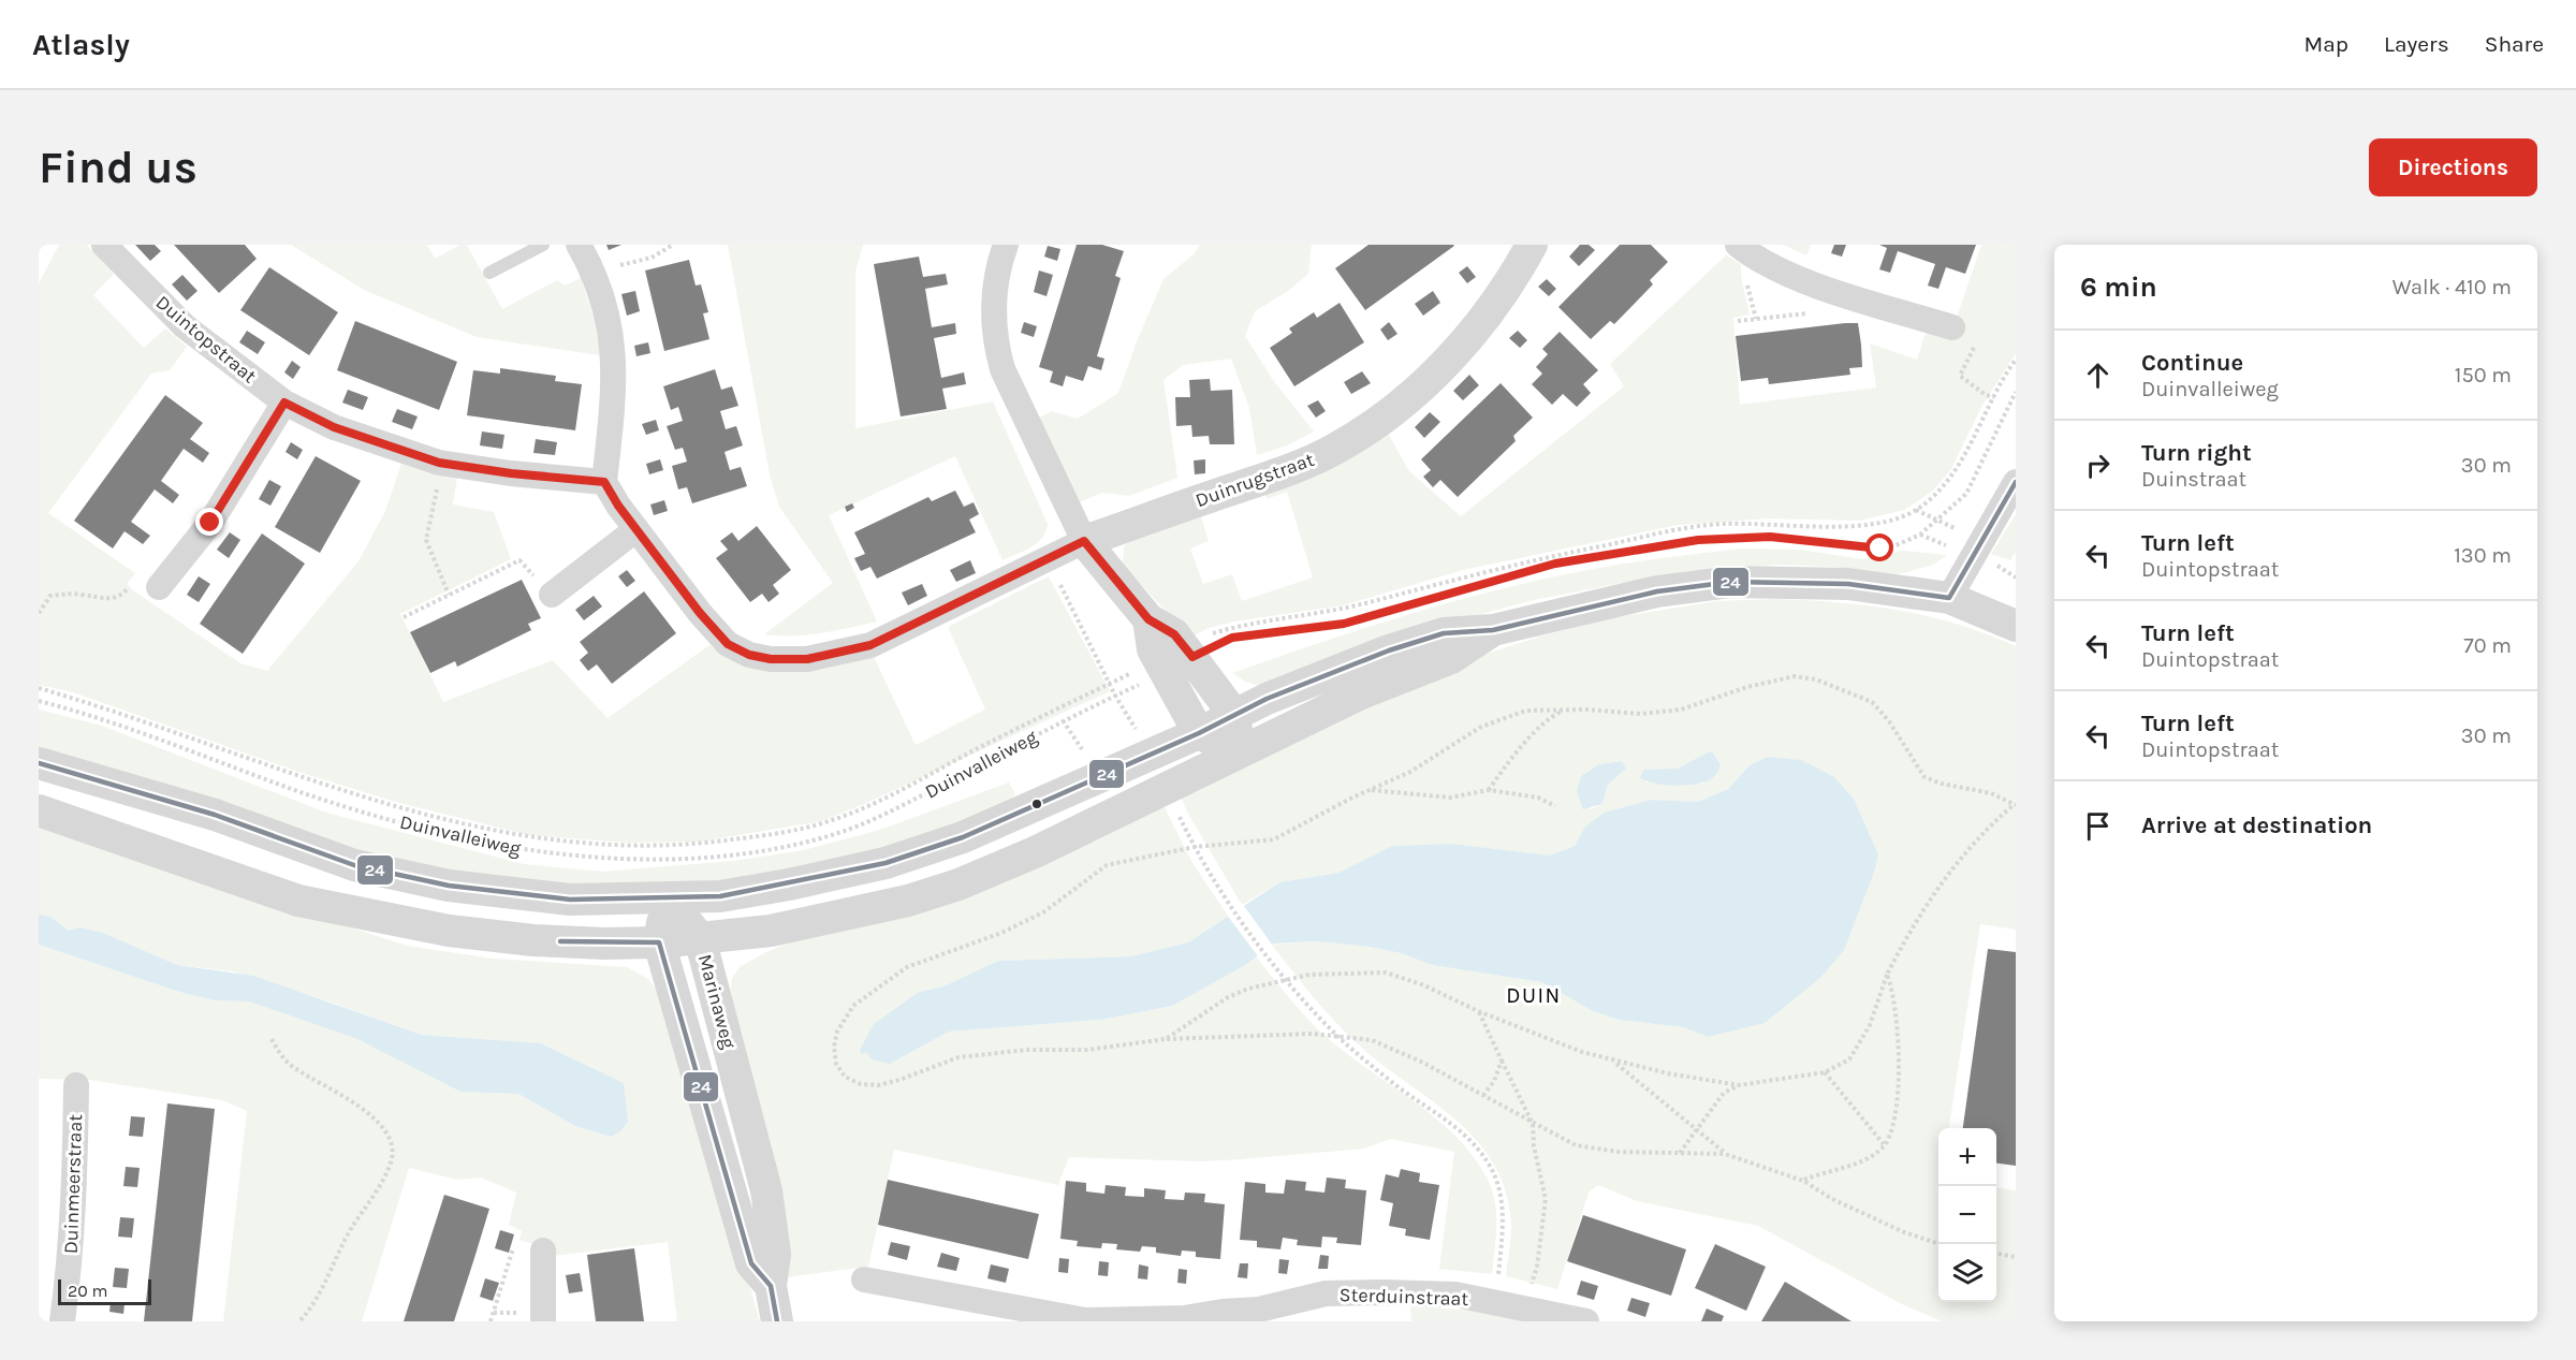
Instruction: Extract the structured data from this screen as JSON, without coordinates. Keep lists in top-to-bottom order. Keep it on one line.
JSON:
{"streets":{"street":["Duintopstraat","Duinrugstraat","Marinaweg","Duinmeerstraat","Sterduinstraat"],"path":["Duinvalleiweg"]},"districts":["DUIN"],"lines":["transit line 24"],"scale_bar":"20 m","page":{"header":"Atlasly","nav":["Map","Layers","Share"],"buttons":"Directions","title":"Find us","heading":["6 min","Walk · 410 m"],"list":[["Continue","Duinvalleiweg","150 m"],["Turn right","Duinstraat","30 m"],["Turn left","Duintopstraat","130 m"],["Turn left","Duintopstraat","70 m"],["Turn left","Duintopstraat","30 m"],"Arrive at destination"],"map_buttons":["+","−"],"scale":"20 m"}}
